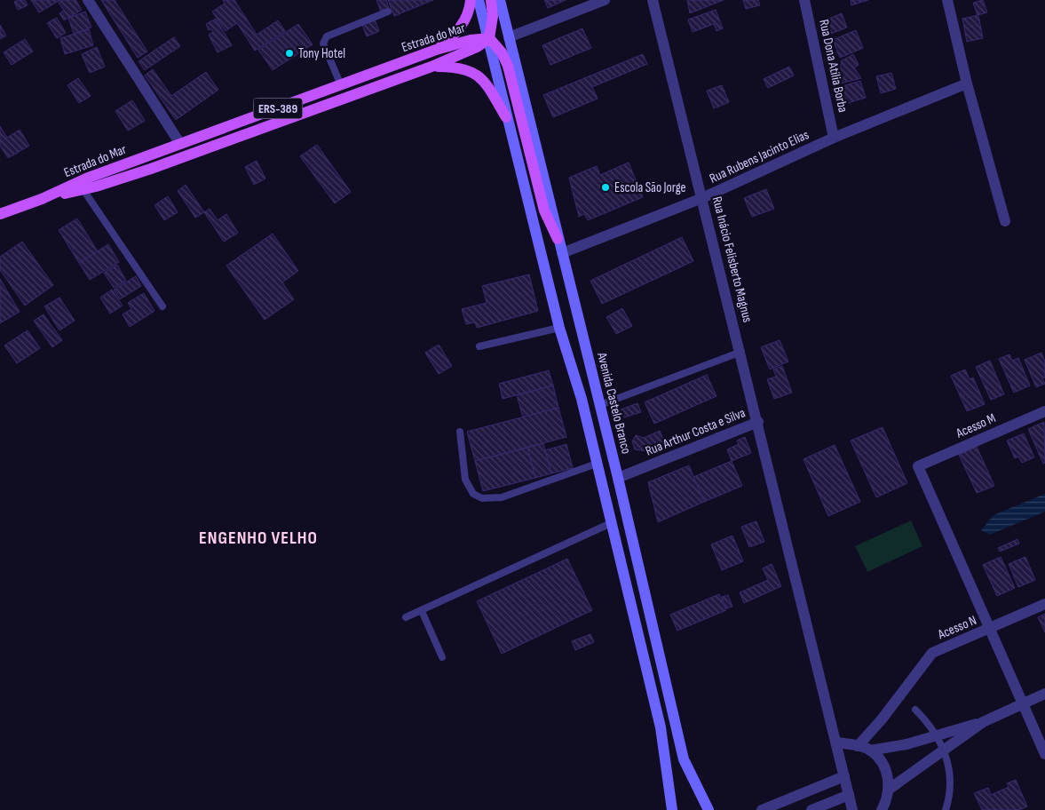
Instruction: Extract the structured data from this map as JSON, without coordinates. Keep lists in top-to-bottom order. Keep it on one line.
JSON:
{"streets":{"main road":["Estrada do Mar","ERS-389","Avenida Castelo Branco"],"street":["Rua Dona Atília Borba","Rua Rubens Jacinto Elias","Rua Inácio Felisberto Magnus","Acesso M","Rua Arthur Costa e Silva","Acesso N"]},"crossings":[["Rua Dona Atília Borba","Rua Rubens Jacinto Elias"],["Rua Rubens Jacinto Elias","Rua Inácio Felisberto Magnus"],["Rua Rubens Jacinto Elias","Avenida Castelo Branco"],["Rua Inácio Felisberto Magnus","Rua Arthur Costa e Silva"],["Avenida Castelo Branco","Rua Arthur Costa e Silva"],["Acesso M","Acesso N"]],"districts":["ENGENHO VELHO"],"places":["Tony Hotel","Escola São Jorge"]}
